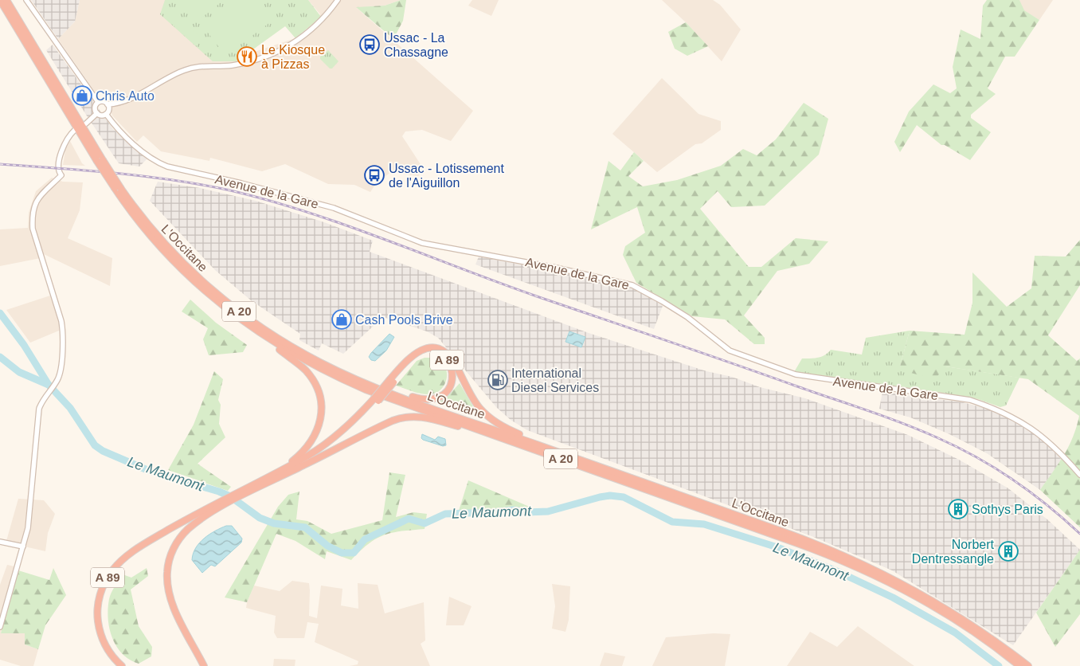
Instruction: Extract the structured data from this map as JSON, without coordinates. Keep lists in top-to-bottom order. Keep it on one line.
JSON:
{"streets":{"highway":["L'Occitane","A 20","A 89"],"street":["Avenue de la Gare"]},"crossings":[["L'Occitane","A 89"]],"water":["Le Maumont"],"places":{"bus stop":["Ussac - La Chassagne","Ussac - Lotissement de l'Aiguillon"],"restaurant":["Le Kiosque à Pizzas"],"shop":["Chris Auto","Cash Pools Brive"],"fuel station":["International Diesel Services"],"building":["Sothys Paris","Norbert Dentressangle"]}}
